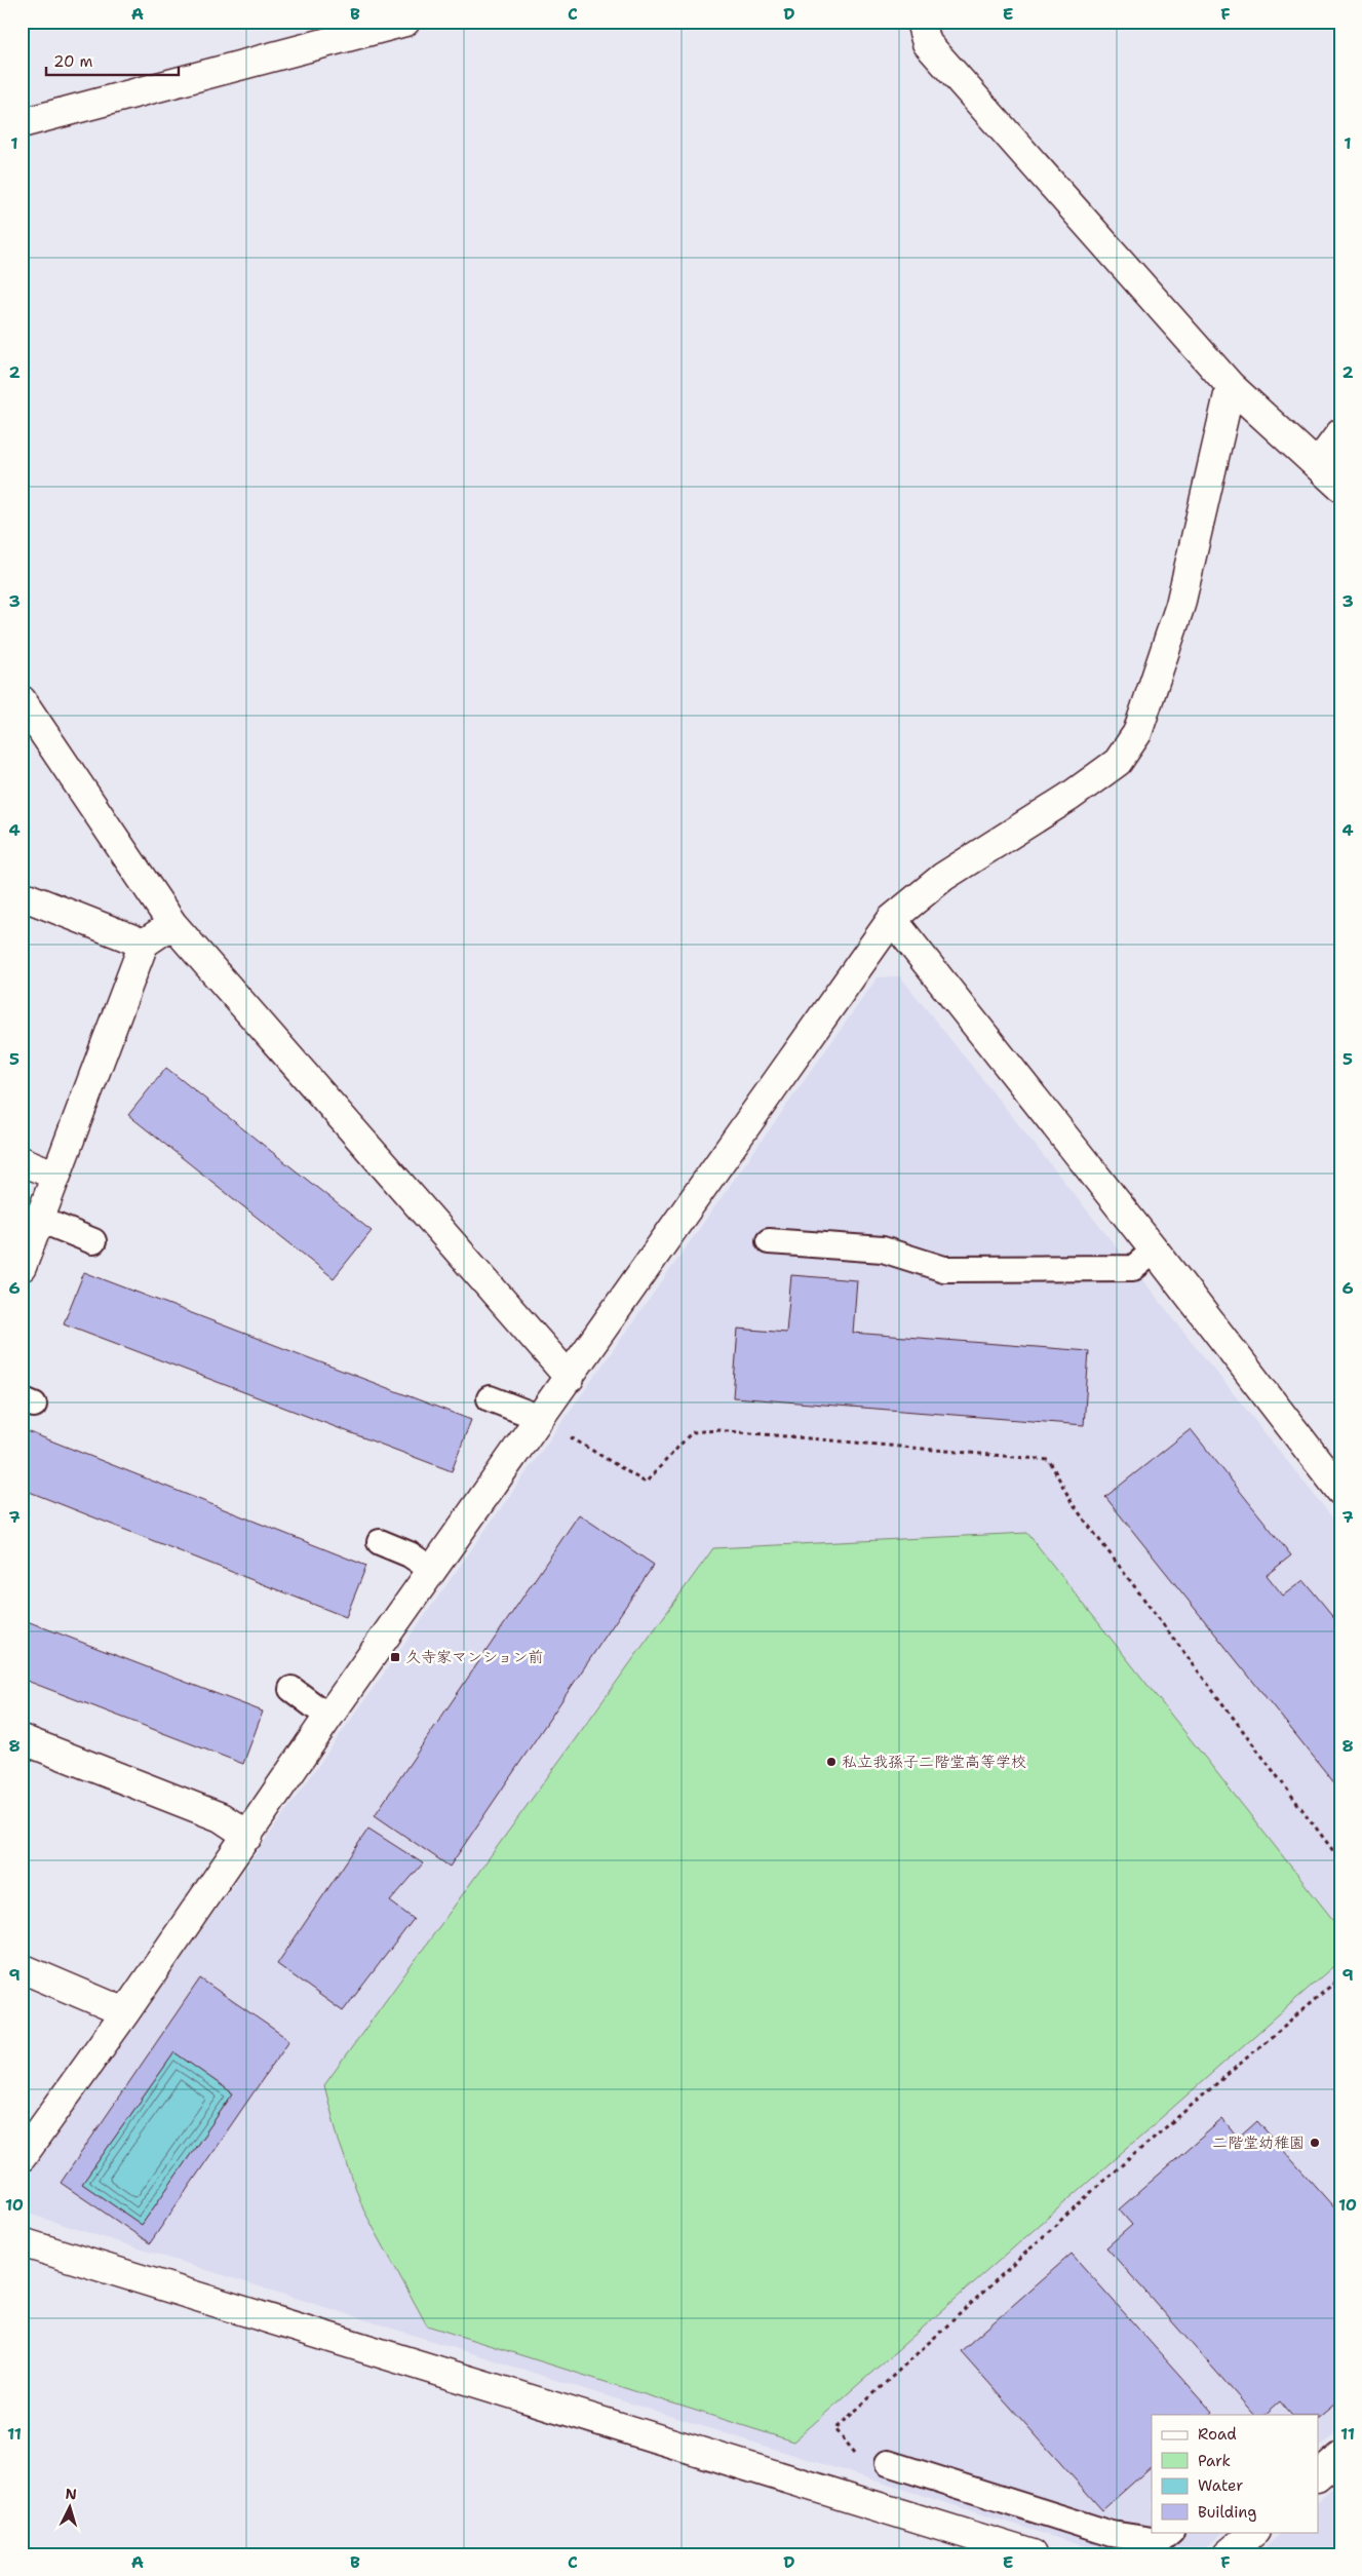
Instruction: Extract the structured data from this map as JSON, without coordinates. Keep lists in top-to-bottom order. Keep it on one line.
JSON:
{"places":{"transit":["久寺家マンション前"],"other":["私立我孫子二階堂高等学校","二階堂幼稚園"]},"legend":["Road","Park","Water","Building"],"scale_bar":"20 m","north":"top","grid":{"columns":["A","B","C","D","E","F"],"rows":["1","2","3","4","5","6","7","8","9","10","11"]}}
